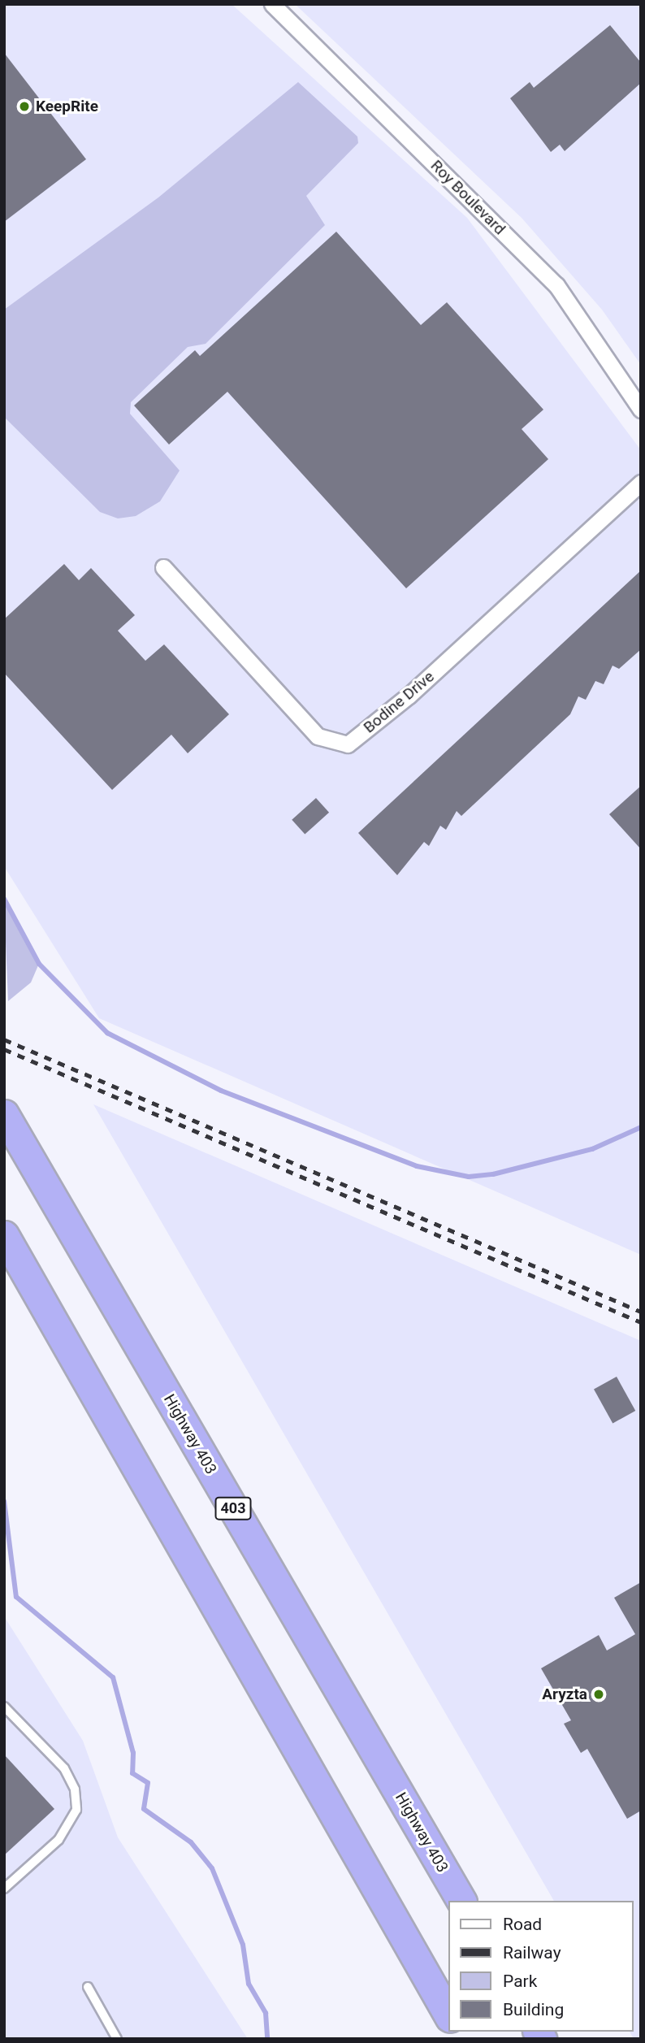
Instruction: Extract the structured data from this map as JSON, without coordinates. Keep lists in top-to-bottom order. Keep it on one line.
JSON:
{"streets":{"highway":["Highway 403","403"],"street":["Roy Boulevard","Bodine Drive"]},"places":["KeepRite","Aryzta"],"legend":["Road","Railway","Park","Building"]}
